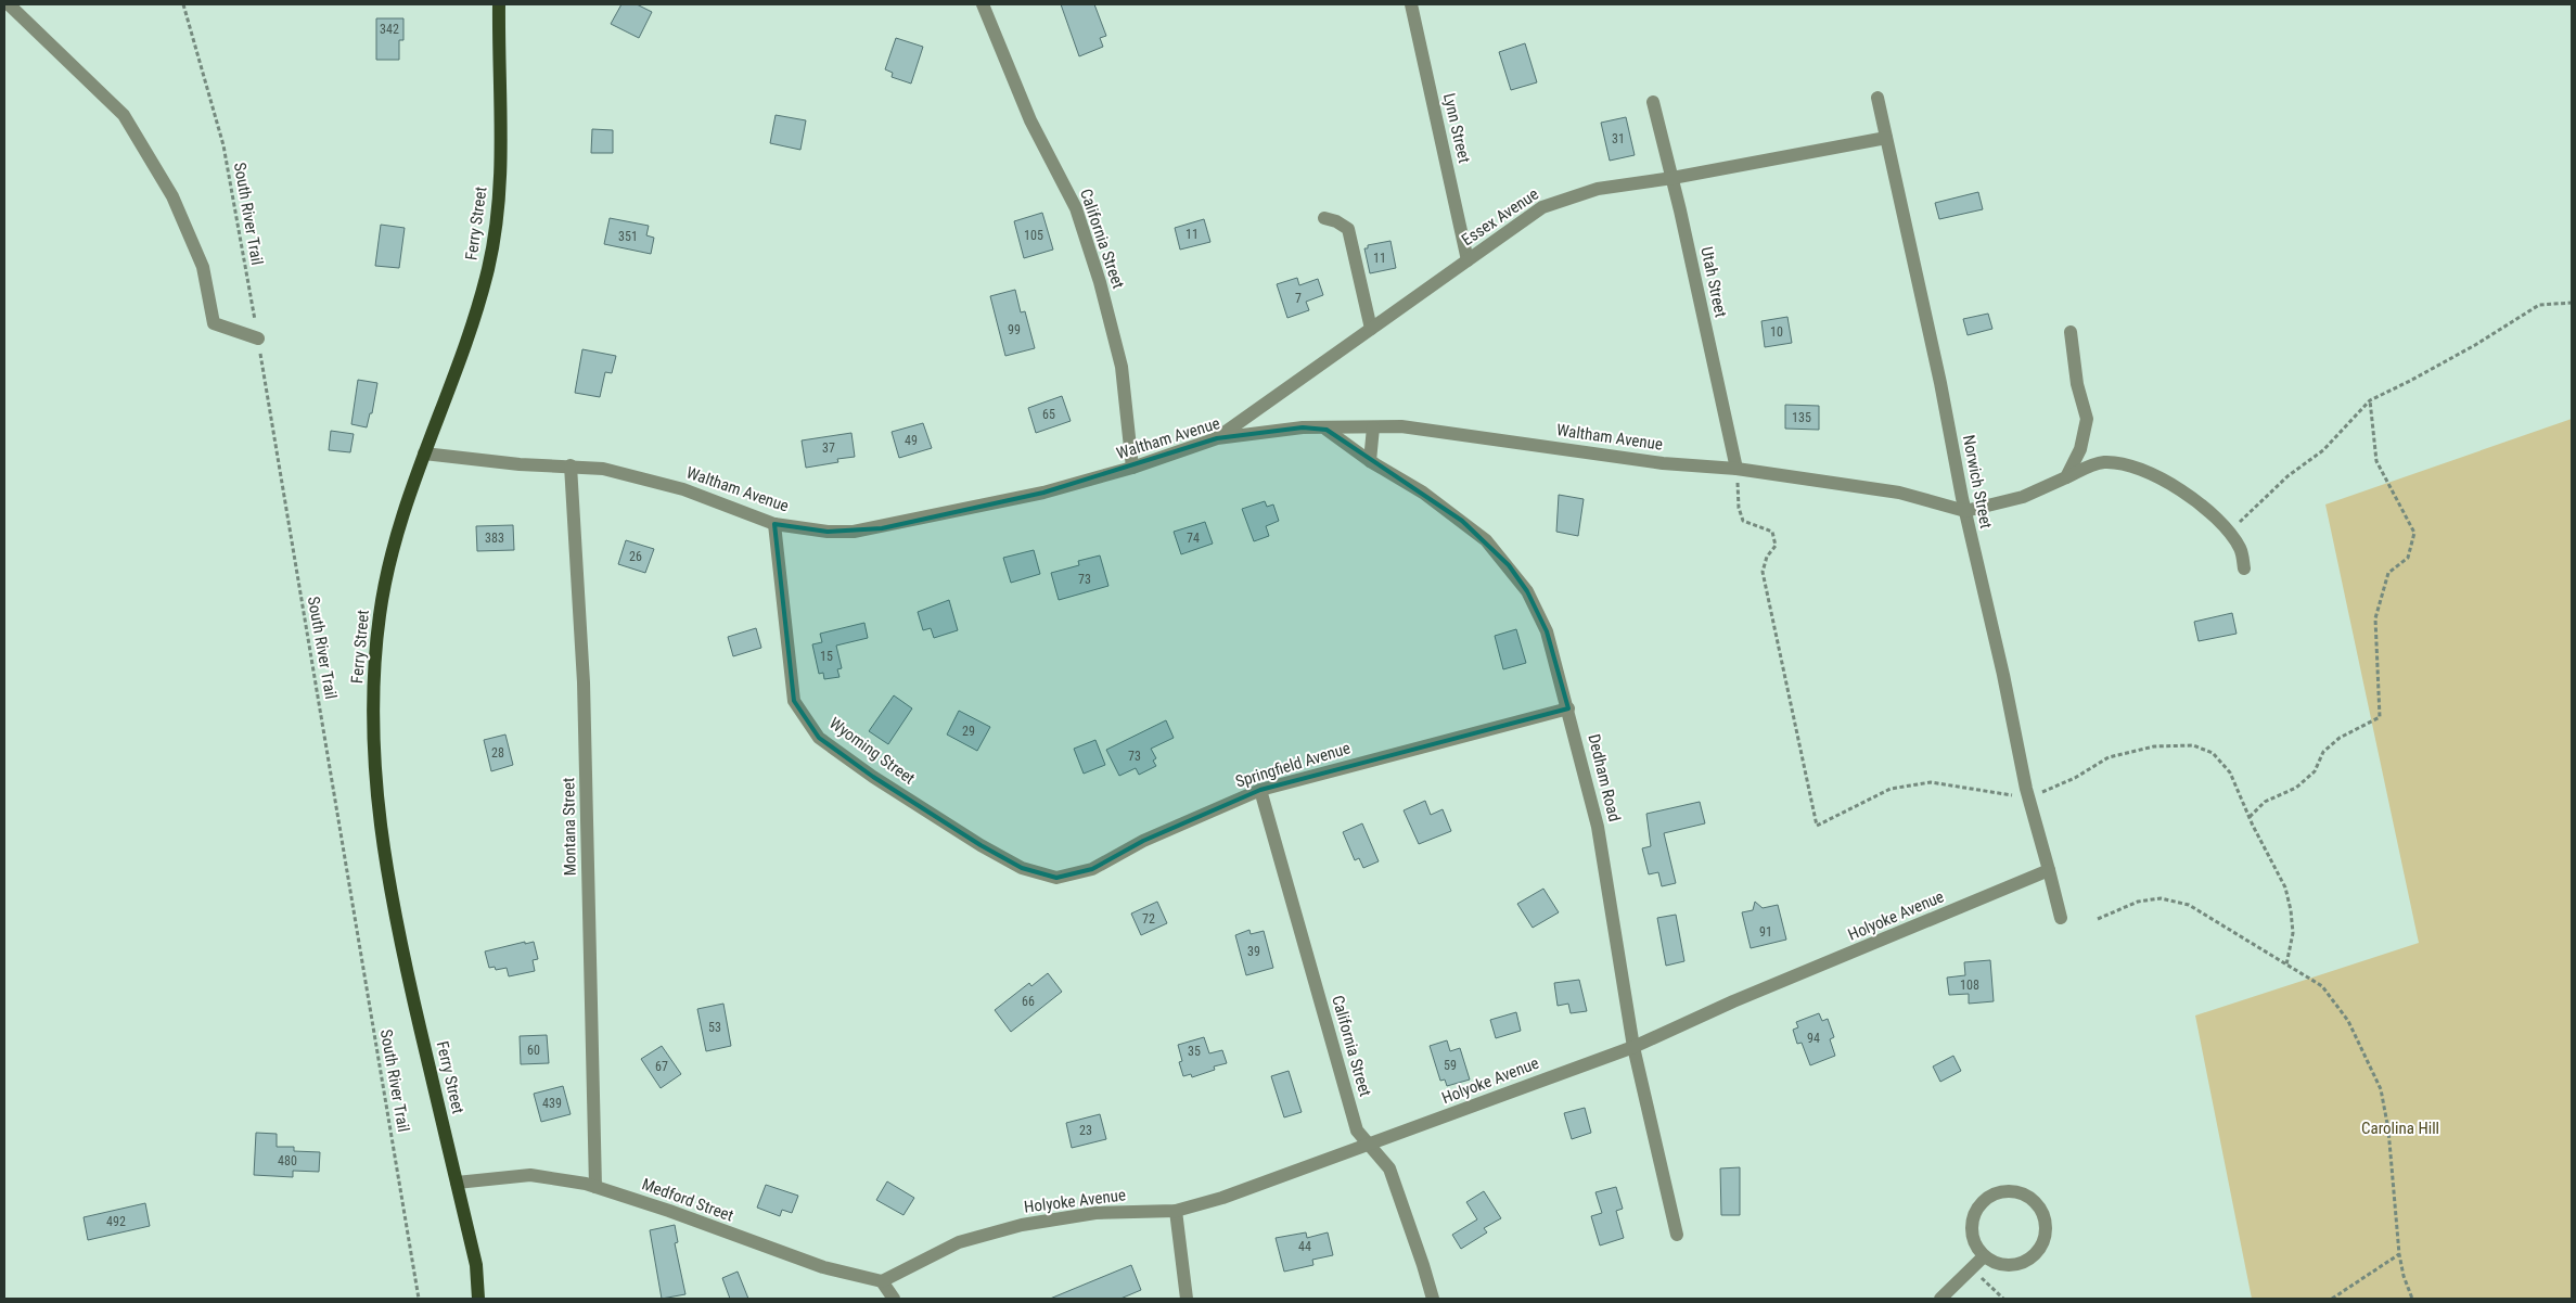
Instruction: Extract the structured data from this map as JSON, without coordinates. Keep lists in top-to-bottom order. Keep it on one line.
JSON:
{"streets":{"main road":["Ferry Street"],"street":["Lynn Street","Essex Avenue","California Street","Utah Street","Waltham Avenue","Norwich Street","Wyoming Street","Springfield Avenue","Dedham Road","Montana Street","Holyoke Avenue","Medford Street"],"path":["South River Trail"]},"crossings":[["Lynn Street","Essex Avenue"],["Essex Avenue","Utah Street"],["Essex Avenue","Waltham Avenue"],["Essex Avenue","Norwich Street"],["Ferry Street","Waltham Avenue"],["Ferry Street","Medford Street"],["California Street","Waltham Avenue"],["California Street","Springfield Avenue"],["California Street","Holyoke Avenue"],["Utah Street","Waltham Avenue"],["Waltham Avenue","Norwich Street"],["Waltham Avenue","Wyoming Street"],["Waltham Avenue","Dedham Road"],["Waltham Avenue","Montana Street"],["Norwich Street","Holyoke Avenue"],["Wyoming Street","Springfield Avenue"],["Springfield Avenue","Dedham Road"],["Dedham Road","Holyoke Avenue"],["Montana Street","Medford Street"],["Holyoke Avenue","Medford Street"]],"parks":["Carolina Hill"],"house_numbers":["342","31","11","105","351","11","7","99","10","65","135","49","37","383","74","26","73","15","29","28","73","72","91","39","108","66","53","94","60","35","59","67","439","23","480","492","44"]}
